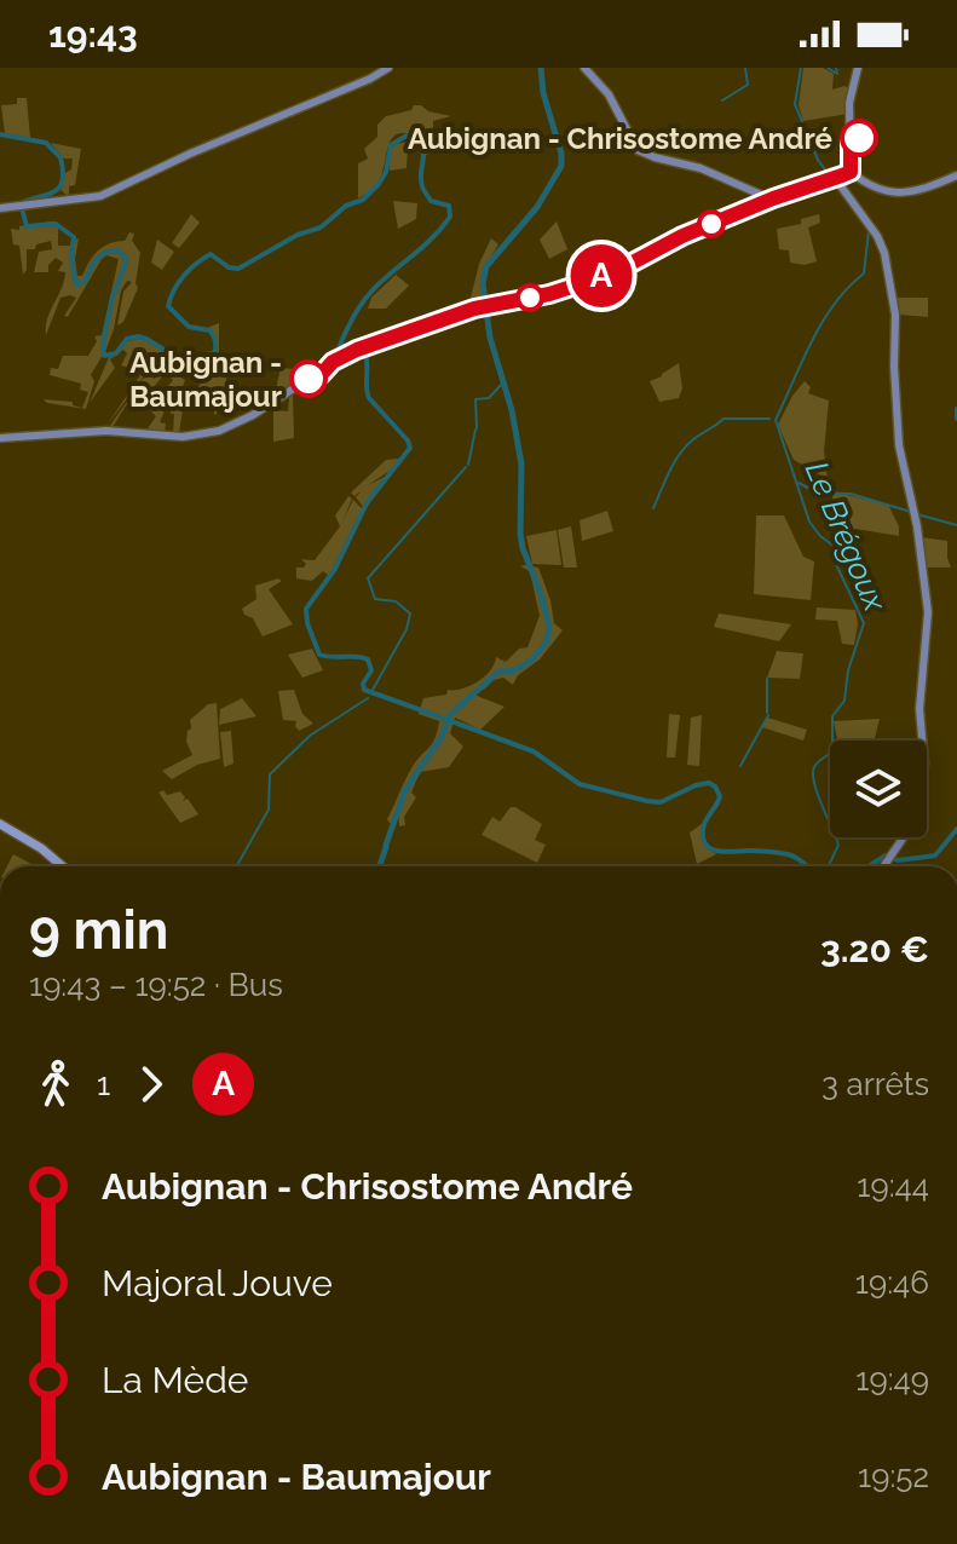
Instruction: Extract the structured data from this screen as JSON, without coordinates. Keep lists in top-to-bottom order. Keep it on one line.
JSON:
{"water":["Le Brégoux"],"places":["Aubignan - Chrisostome André","Aubignan - Baumajour"],"lines":["bus line A"],"page":{"status":"19:43","on_map":"A","heading":["9 min","19:43 – 19:52 · Bus","3.20 €"],"legs":["1","A","3 arrêts"],"list":[{"name":"Aubignan - Chrisostome André","value":"19:44"},{"name":"Majoral Jouve","value":"19:46"},{"name":"La Mède","value":"19:49"},{"name":"Aubignan - Baumajour","value":"19:52"}]}}
